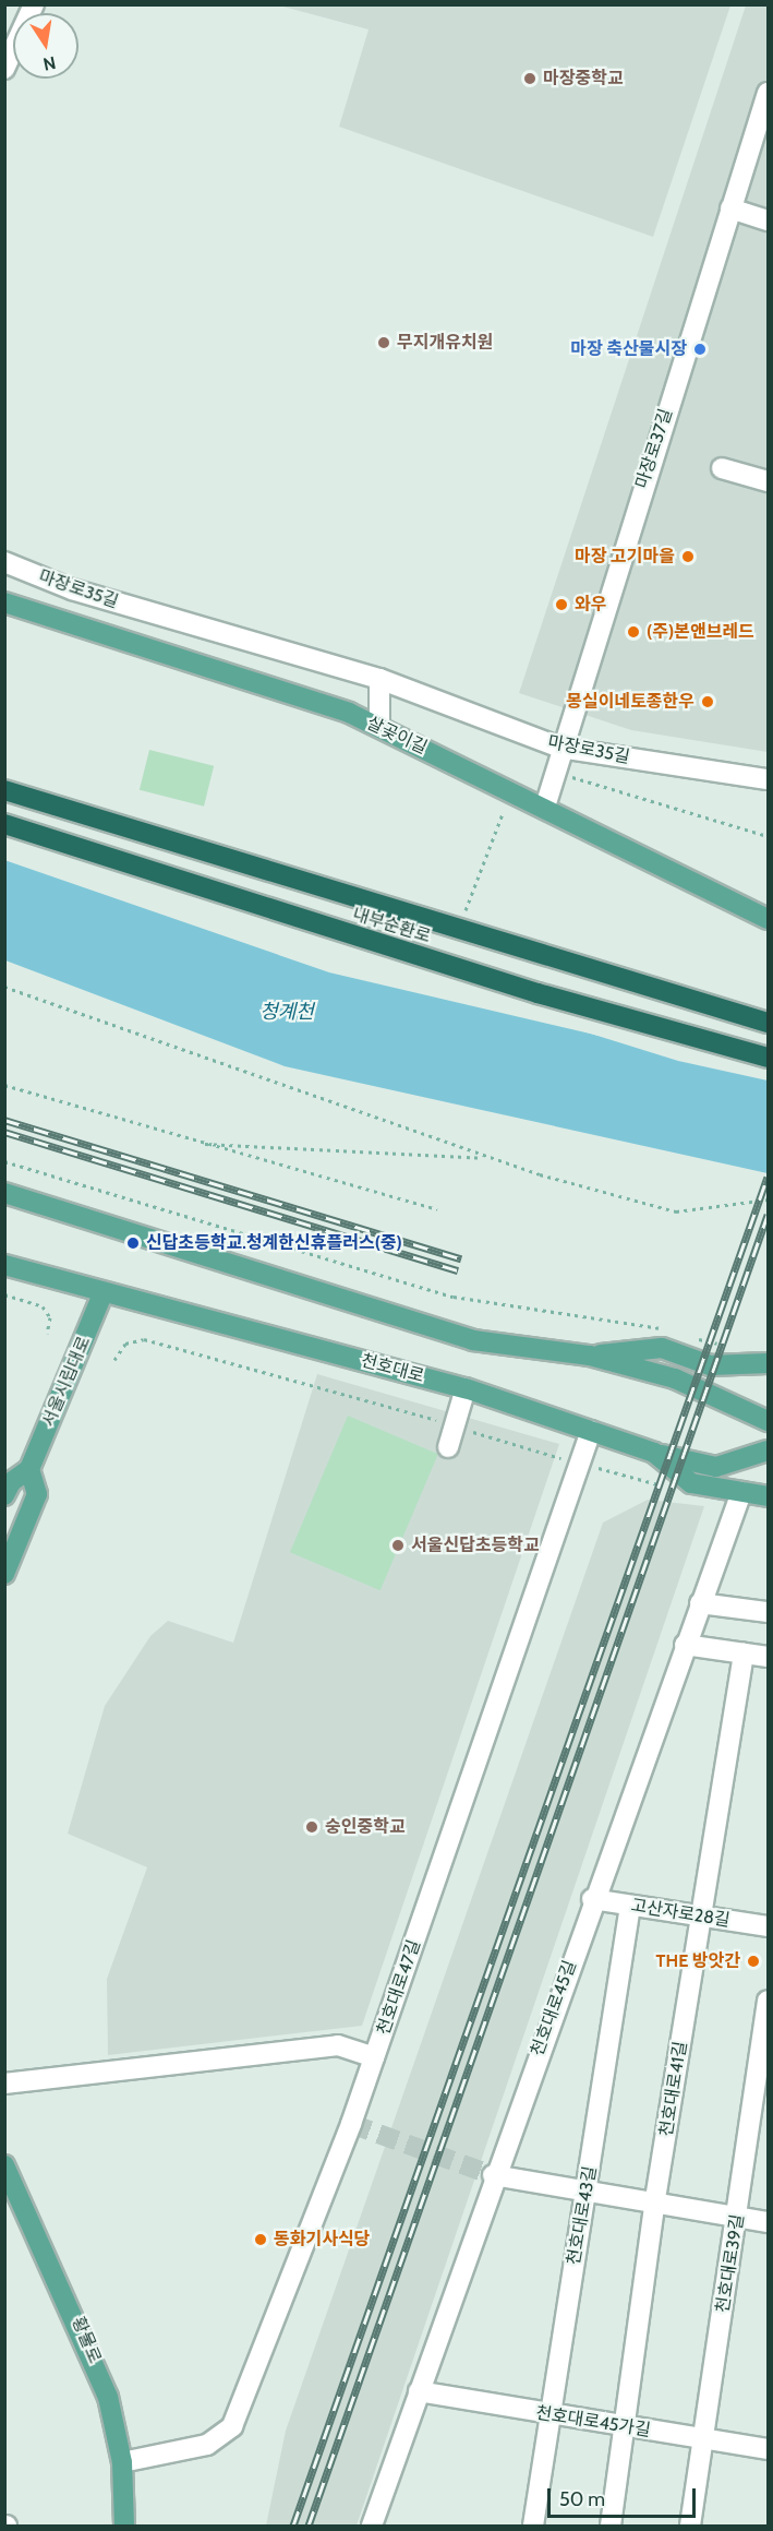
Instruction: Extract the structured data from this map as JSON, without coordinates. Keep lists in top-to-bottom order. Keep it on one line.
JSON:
{"streets":{"highway":["내부순환로"],"main road":["살곶이길","천호대로","서울시립대로","황물로"],"street":["마장로37길","마장로35길","고산자로28길","천호대로47길","천호대로45길","천호대로41길","천호대로43길","천호대로39길","천호대로45가길"]},"crossings":[["마장로37길","마장로35길"],["마장로37길","살곶이길"],["천호대로","서울시립대로"],["천호대로","천호대로47길"],["천호대로","천호대로45길"],["고산자로28길","천호대로45길"],["고산자로28길","천호대로41길"],["고산자로28길","천호대로43길"],["천호대로47길","황물로"],["천호대로45길","천호대로45가길"],["천호대로41길","천호대로45가길"],["천호대로43길","천호대로45가길"],["천호대로39길","천호대로45가길"]],"water":["청계천"],"places":["마장중학교","무지개유치원","마장 축산물시장","마장 고기마을","와우","(주)본앤브레드","몽실이네토종한우","신답초등학교.청계한신휴플러스(중)","서울신답초등학교","숭인중학교","THE 방앗간","동화기사식당"],"scale_bar":"50 m","north":"bottom"}
